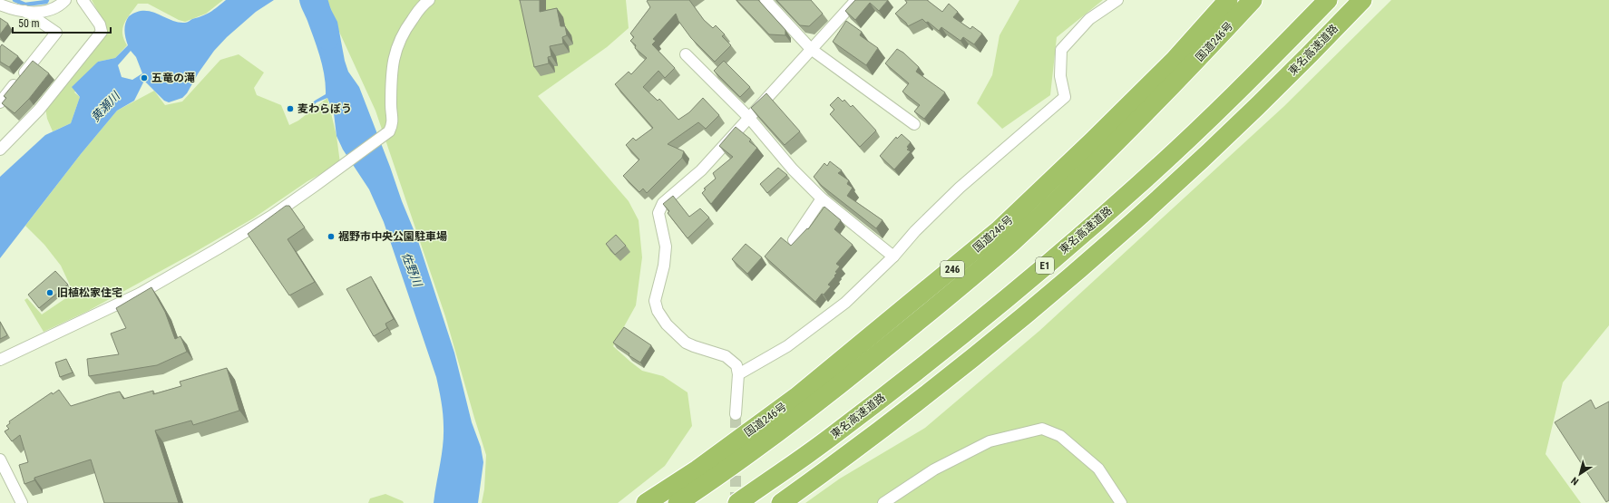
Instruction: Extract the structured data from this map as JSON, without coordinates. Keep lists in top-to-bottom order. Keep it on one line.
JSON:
{"streets":{"highway":["国道246号","東名高速道路","E1","246"]},"water":["黄瀬川","佐野川"],"places":["五竜の滝","麦わらぼう","裾野市中央公園駐車場","旧植松家住宅"],"scale_bar":"50 m","north":"bottom left"}
